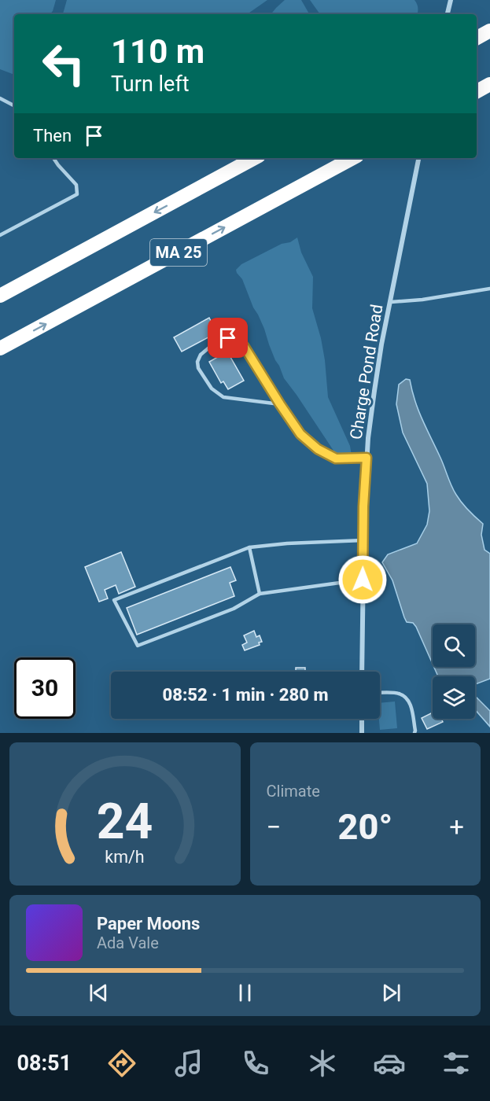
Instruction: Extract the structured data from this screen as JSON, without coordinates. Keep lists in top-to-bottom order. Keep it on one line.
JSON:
{"streets":{"highway":["MA 25"],"street":["Charge Pond Road"]},"page":{"turn":["110 m","Turn left"],"then":"Then","limit":"30","trip":"08:52 · 1 min · 280 m","tile":"Climate","heat":["−","20°","+"],"song":["Paper Moons","Ada Vale"],"tabs":"08:51","gauge":["24","km/h"]}}
